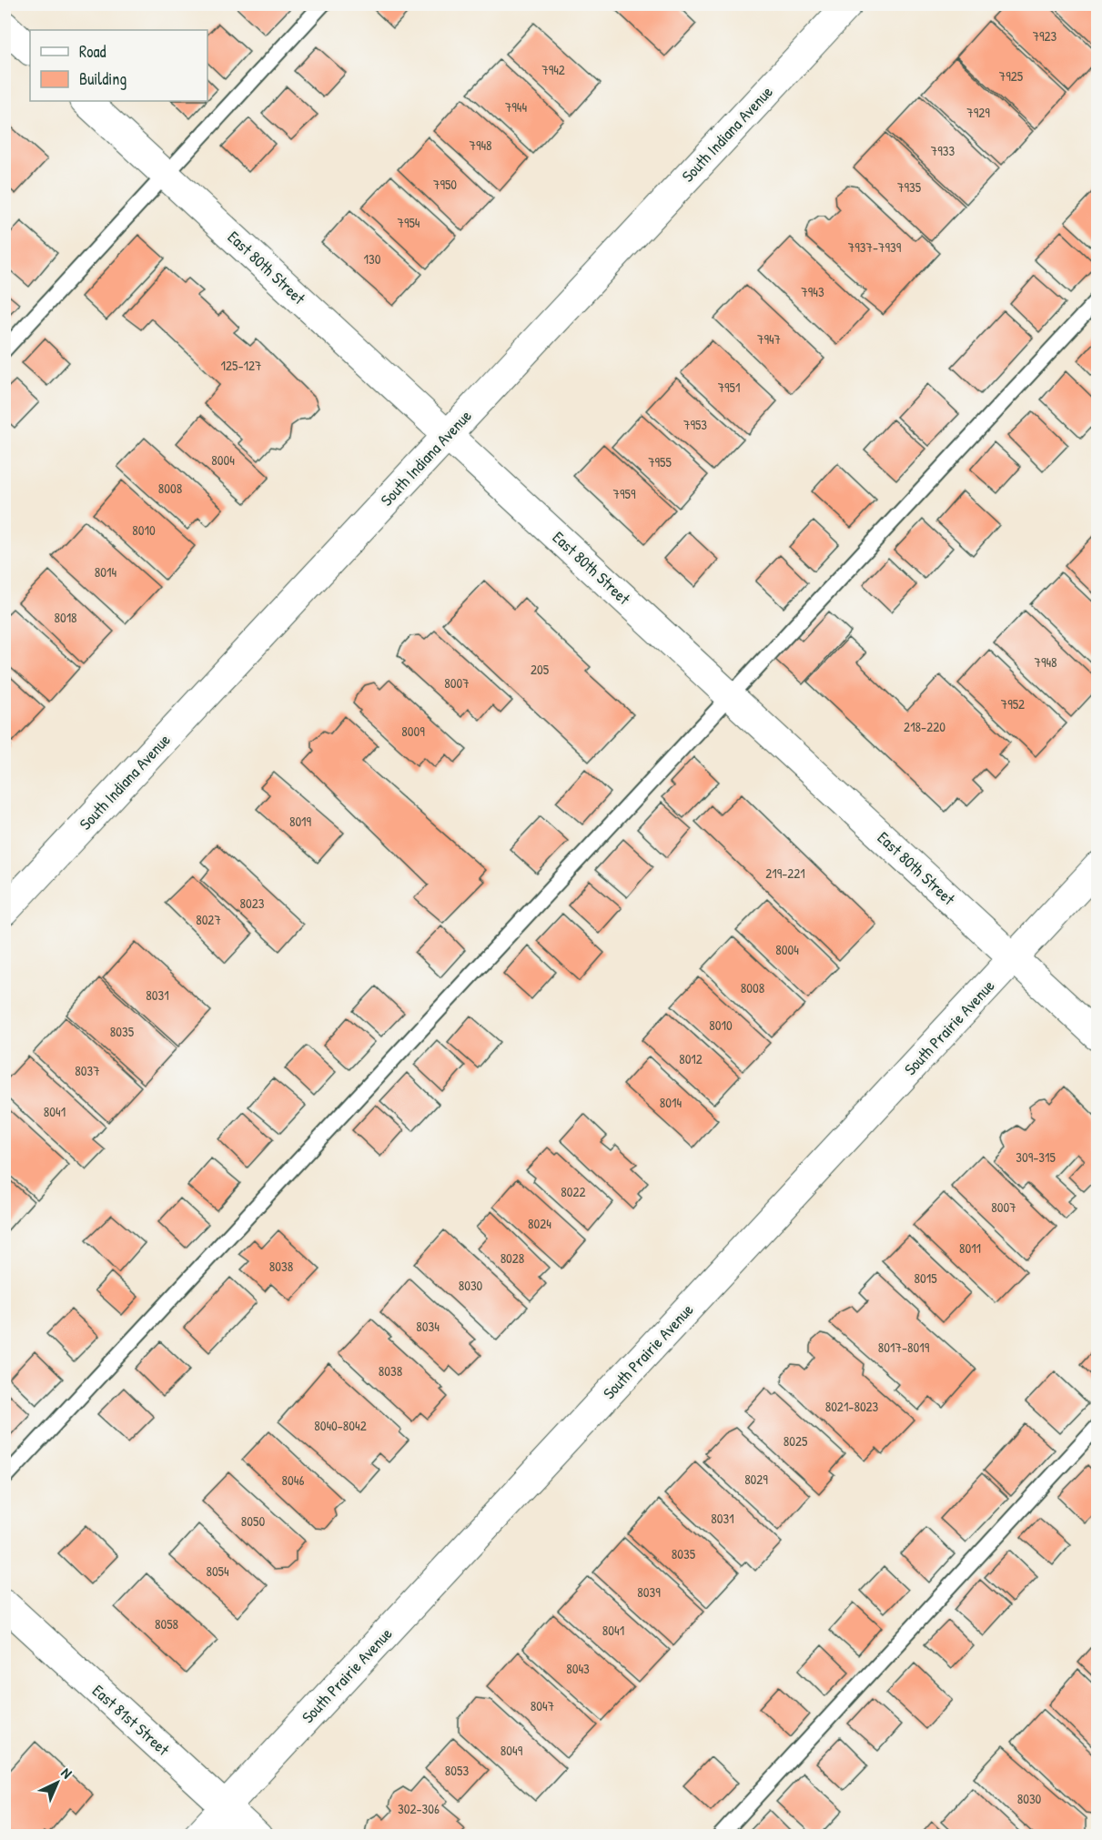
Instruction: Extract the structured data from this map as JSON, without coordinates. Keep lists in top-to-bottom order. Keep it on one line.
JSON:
{"streets":{"street":["South Indiana Avenue","East 80th Street","South Prairie Avenue","East 81st Street"]},"crossings":[["South Indiana Avenue","East 80th Street"],["East 80th Street","South Prairie Avenue"],["South Prairie Avenue","East 81st Street"]],"house_numbers":["7923","7942","7925","7944","7929","7948","7933","7950","7935","7954","7937-7939","130","7943","7947","125-127","7951","7953","8004","7955","8008","7959","8010","8014","8018","7948","205","8007","7952","218-220","8009","8019","219-221","8023","8027","8004","8008","8031","8010","8035","8012","8037","8014","8041","309-315","8022","8007","8024","8011","8028","8038","8015","8030","8034","8017-8019","8038","8021-8023","8040-8042","8025","8029","8046","8031","8050","8035","8054","8039","8058","8041","8043","8047","8049","8053","8030","302-306"],"legend":["Road","Building"],"north":"top right"}
